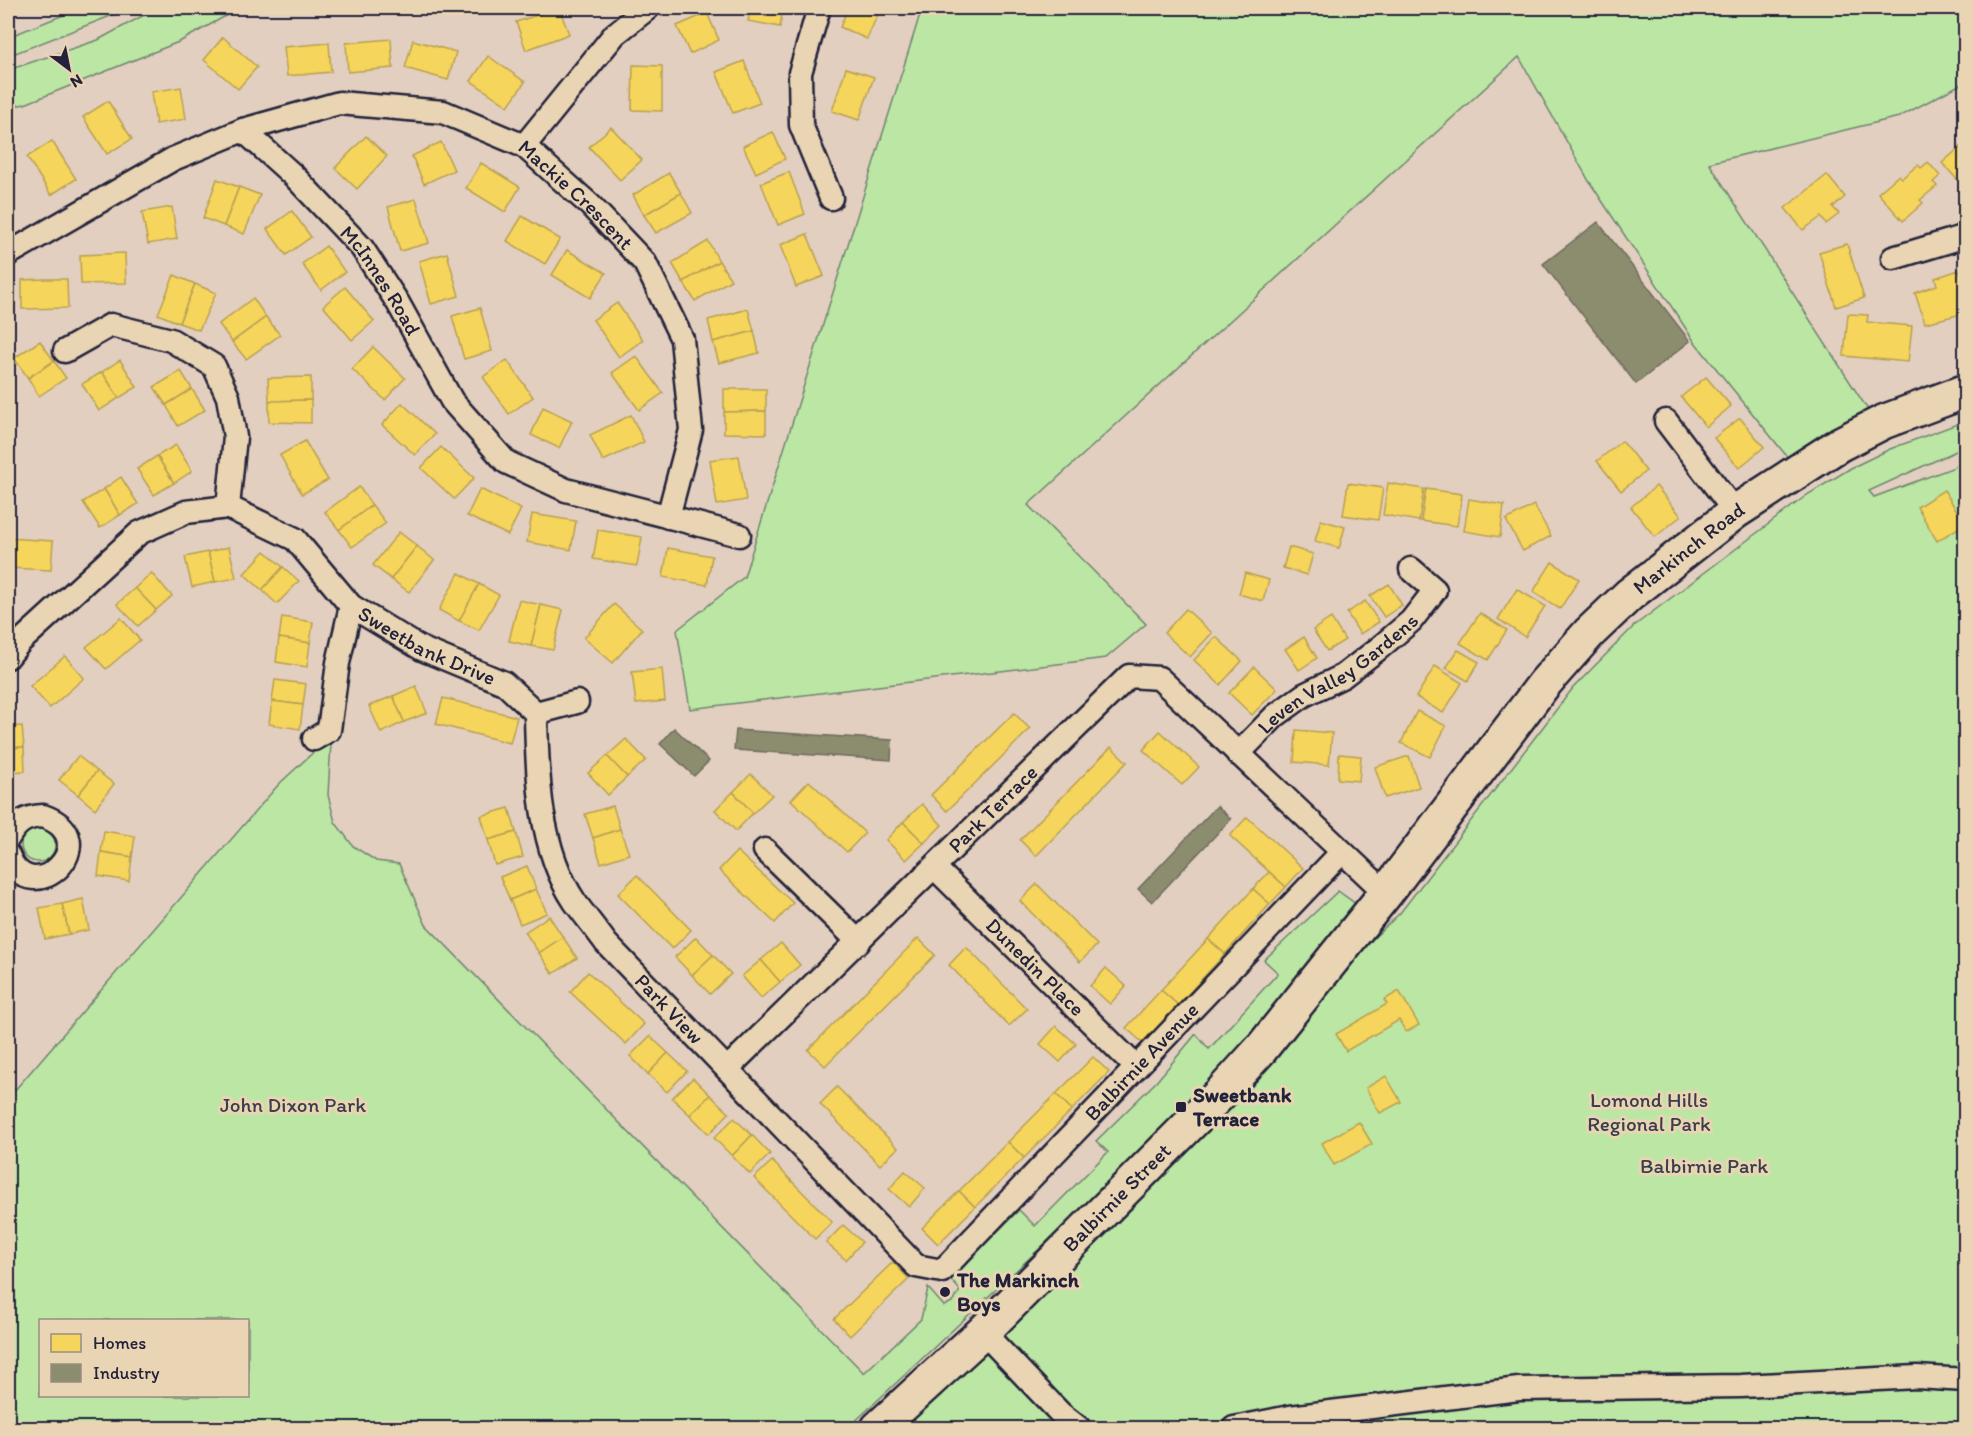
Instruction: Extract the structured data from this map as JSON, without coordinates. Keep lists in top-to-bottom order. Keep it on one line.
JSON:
{"streets":{"main road":["Markinch Road","Balbirnie Street"],"street":["Mackie Crescent","McInnes Road","Sweetbank Drive","Leven Valley Gardens","Park Terrace","Dunedin Place","Park View","Balbirnie Avenue"]},"crossings":[["Mackie Crescent","McInnes Road"],["Markinch Road","Balbirnie Street"],["Sweetbank Drive","Park View"],["Leven Valley Gardens","Park Terrace"],["Park Terrace","Dunedin Place"],["Park Terrace","Park View"],["Dunedin Place","Balbirnie Avenue"],["Park View","Balbirnie Avenue"]],"parks":["Lomond Hills Regional Park","John Dixon Park","Balbirnie Park"],"places":{"transit":["Sweetbank Terrace"],"other":["The Markinch Boys"]},"legend":["Homes","Industry"],"north":"bottom right"}
